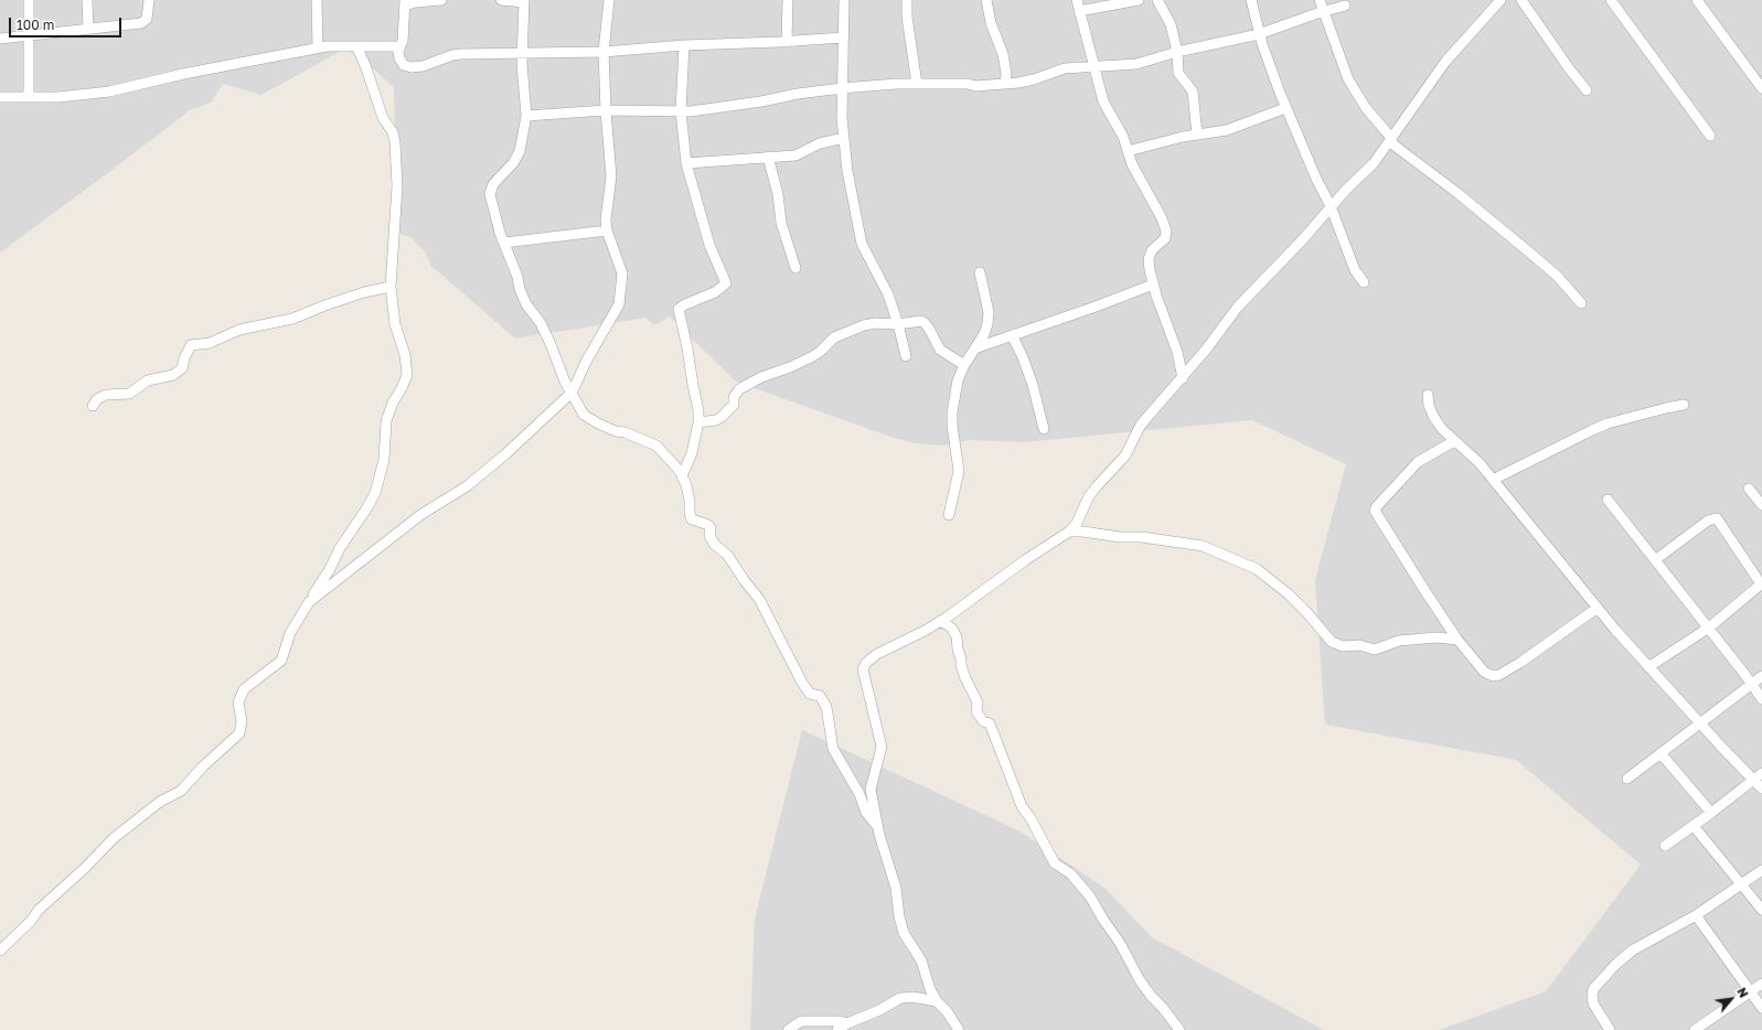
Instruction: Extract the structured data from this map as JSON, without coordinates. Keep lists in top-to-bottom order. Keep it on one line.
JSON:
{"scale_bar":"100 m","north":"top right"}
